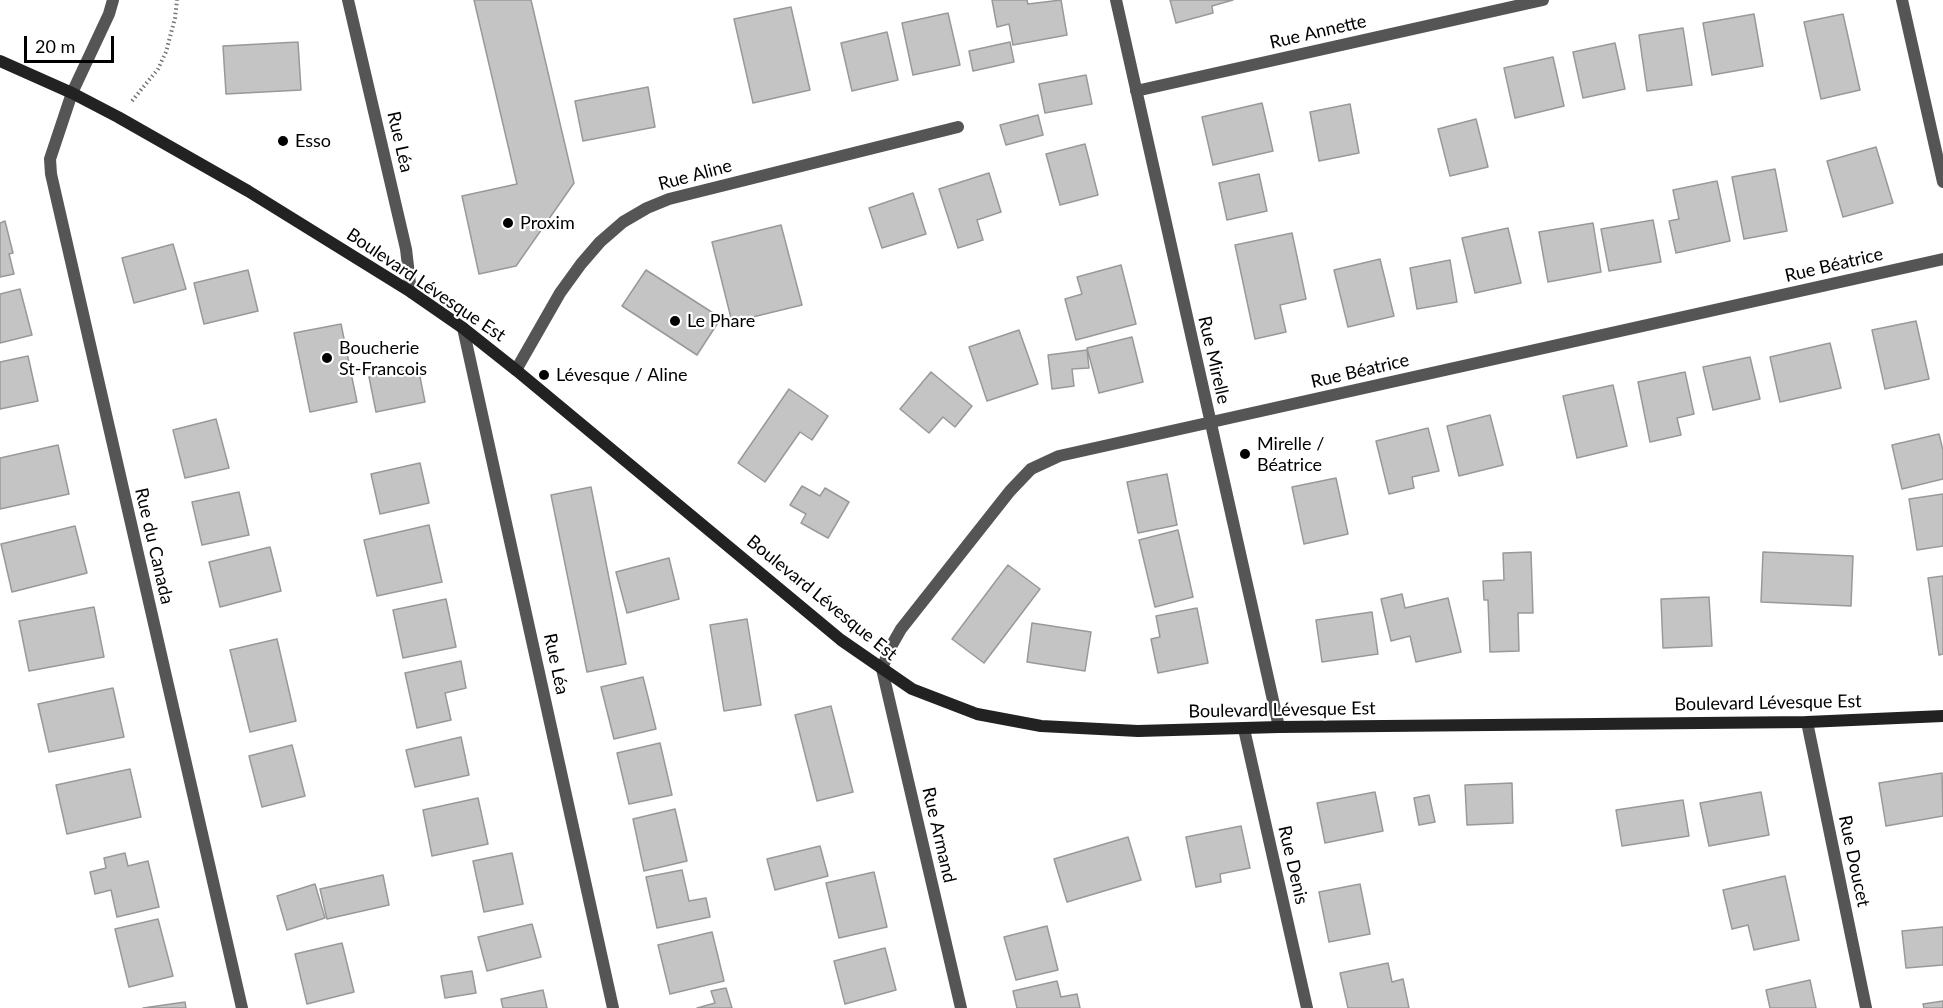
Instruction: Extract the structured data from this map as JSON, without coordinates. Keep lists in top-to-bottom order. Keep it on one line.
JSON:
{"streets":{"street":["Rue Annette","Rue Léa","Rue Aline","Rue Béatrice","Boulevard Lévesque Est","Rue Mirelle","Rue du Canada","Rue Armand","Rue Doucet","Rue Denis"]},"crossings":[["Rue Annette","Rue Mirelle"],["Rue Léa","Boulevard Lévesque Est"],["Rue Aline","Boulevard Lévesque Est"],["Rue Béatrice","Boulevard Lévesque Est"],["Rue Béatrice","Rue Mirelle"],["Rue Béatrice","Rue Armand"],["Boulevard Lévesque Est","Rue Mirelle"],["Boulevard Lévesque Est","Rue du Canada"],["Boulevard Lévesque Est","Rue Armand"],["Boulevard Lévesque Est","Rue Doucet"],["Boulevard Lévesque Est","Rue Denis"]],"places":["Esso","Proxim","Le Phare","Boucherie St-Francois","Lévesque / Aline","Mirelle / Béatrice"],"scale_bar":"20 m"}
